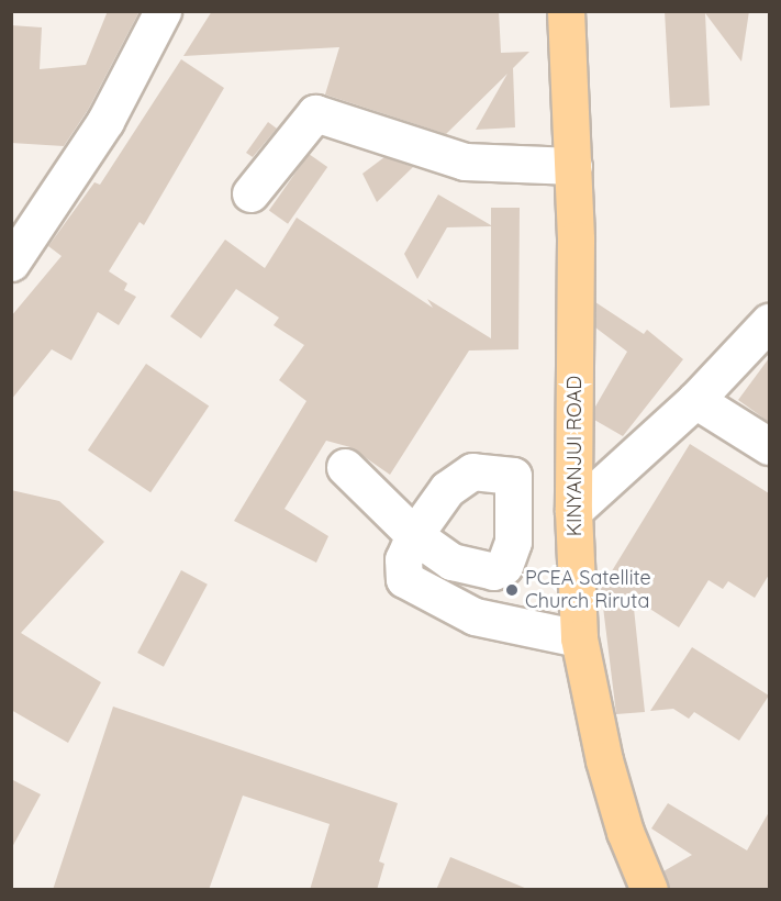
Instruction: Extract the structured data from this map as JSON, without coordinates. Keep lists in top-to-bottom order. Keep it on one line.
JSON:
{"streets":{"main road":["KINYANJUI ROAD"]},"places":["PCEA Satellite Church Riruta"]}
